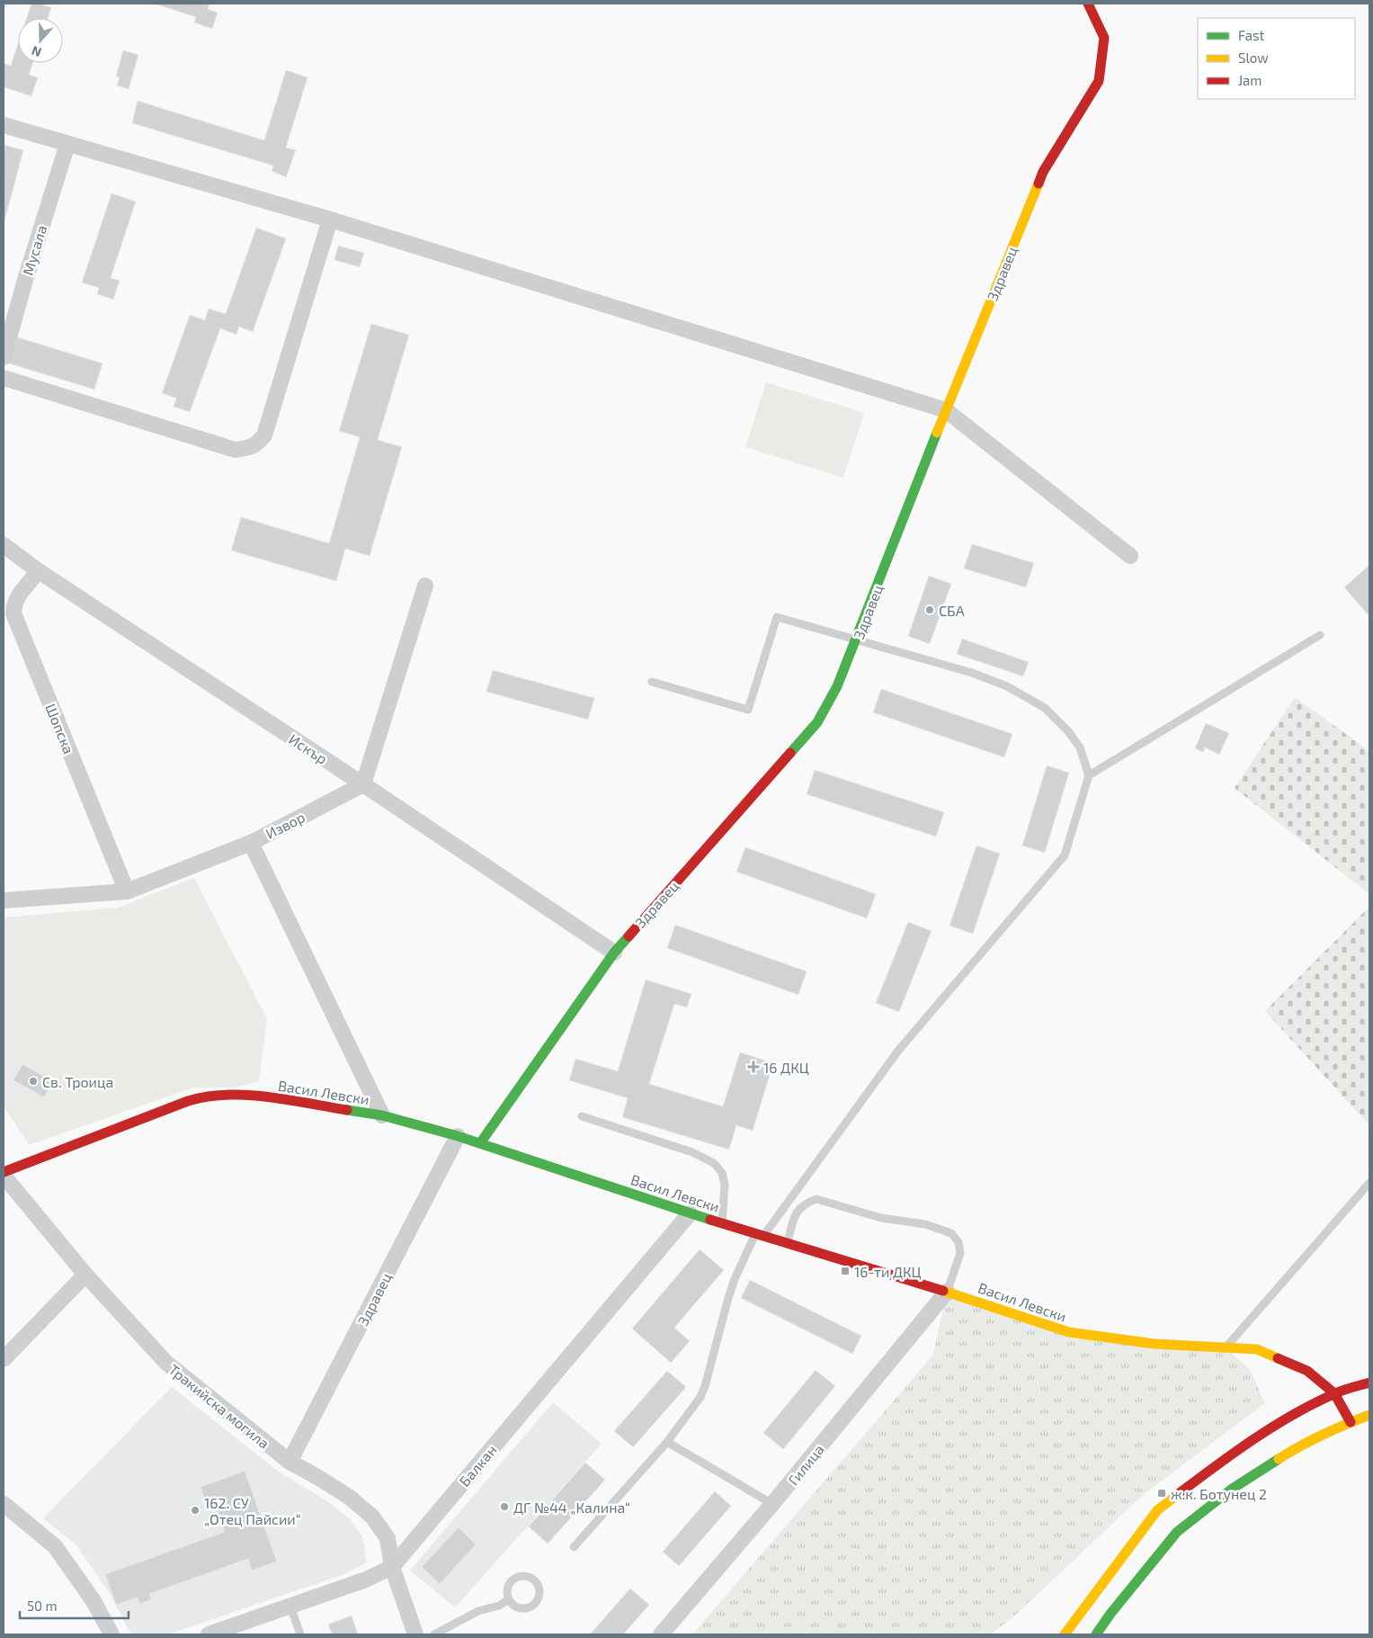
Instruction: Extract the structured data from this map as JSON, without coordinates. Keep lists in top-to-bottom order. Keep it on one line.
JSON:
{"streets":{"street":["Мусала","Здравец","Шопска","Искър","Извор","Васил Левски","Тракийска могила","Гилица","Балкан"]},"crossings":[["Здравец","Искър"],["Здравец","Васил Левски"],["Здравец","Тракийска могила"],["Шопска","Искър"],["Шопска","Извор"],["Искър","Извор"],["Васил Левски","Гилица"],["Васил Левски","Балкан"],["Тракийска могила","Балкан"]],"places":{"other":["СБА","Св. Троица","ДГ №44 „Калина“","162. СУ „Отец Пайсии“"],"health":["16 ДКЦ"],"transit":["16-ти ДКЦ","ж.к. Ботунец 2"]},"legend":["Fast","Slow","Jam"],"scale_bar":"50 m","north":"bottom"}
